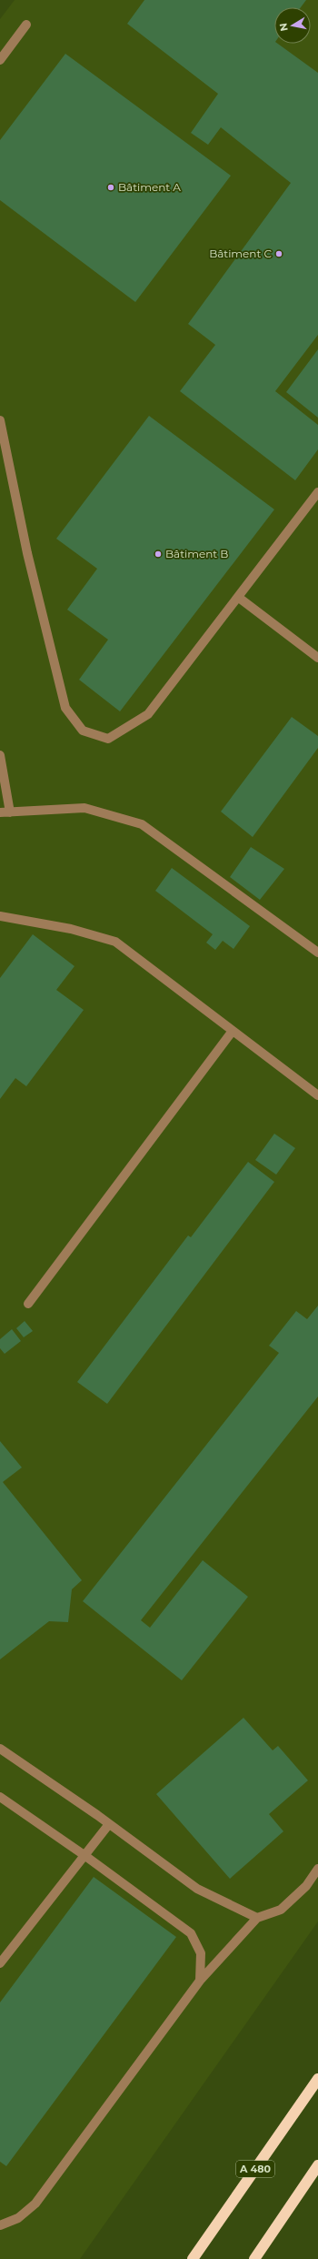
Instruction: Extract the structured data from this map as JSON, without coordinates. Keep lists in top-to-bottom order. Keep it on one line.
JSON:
{"streets":{"highway":["A 480"]},"places":["Bâtiment A","Bâtiment C","Bâtiment B"],"north":"left"}
